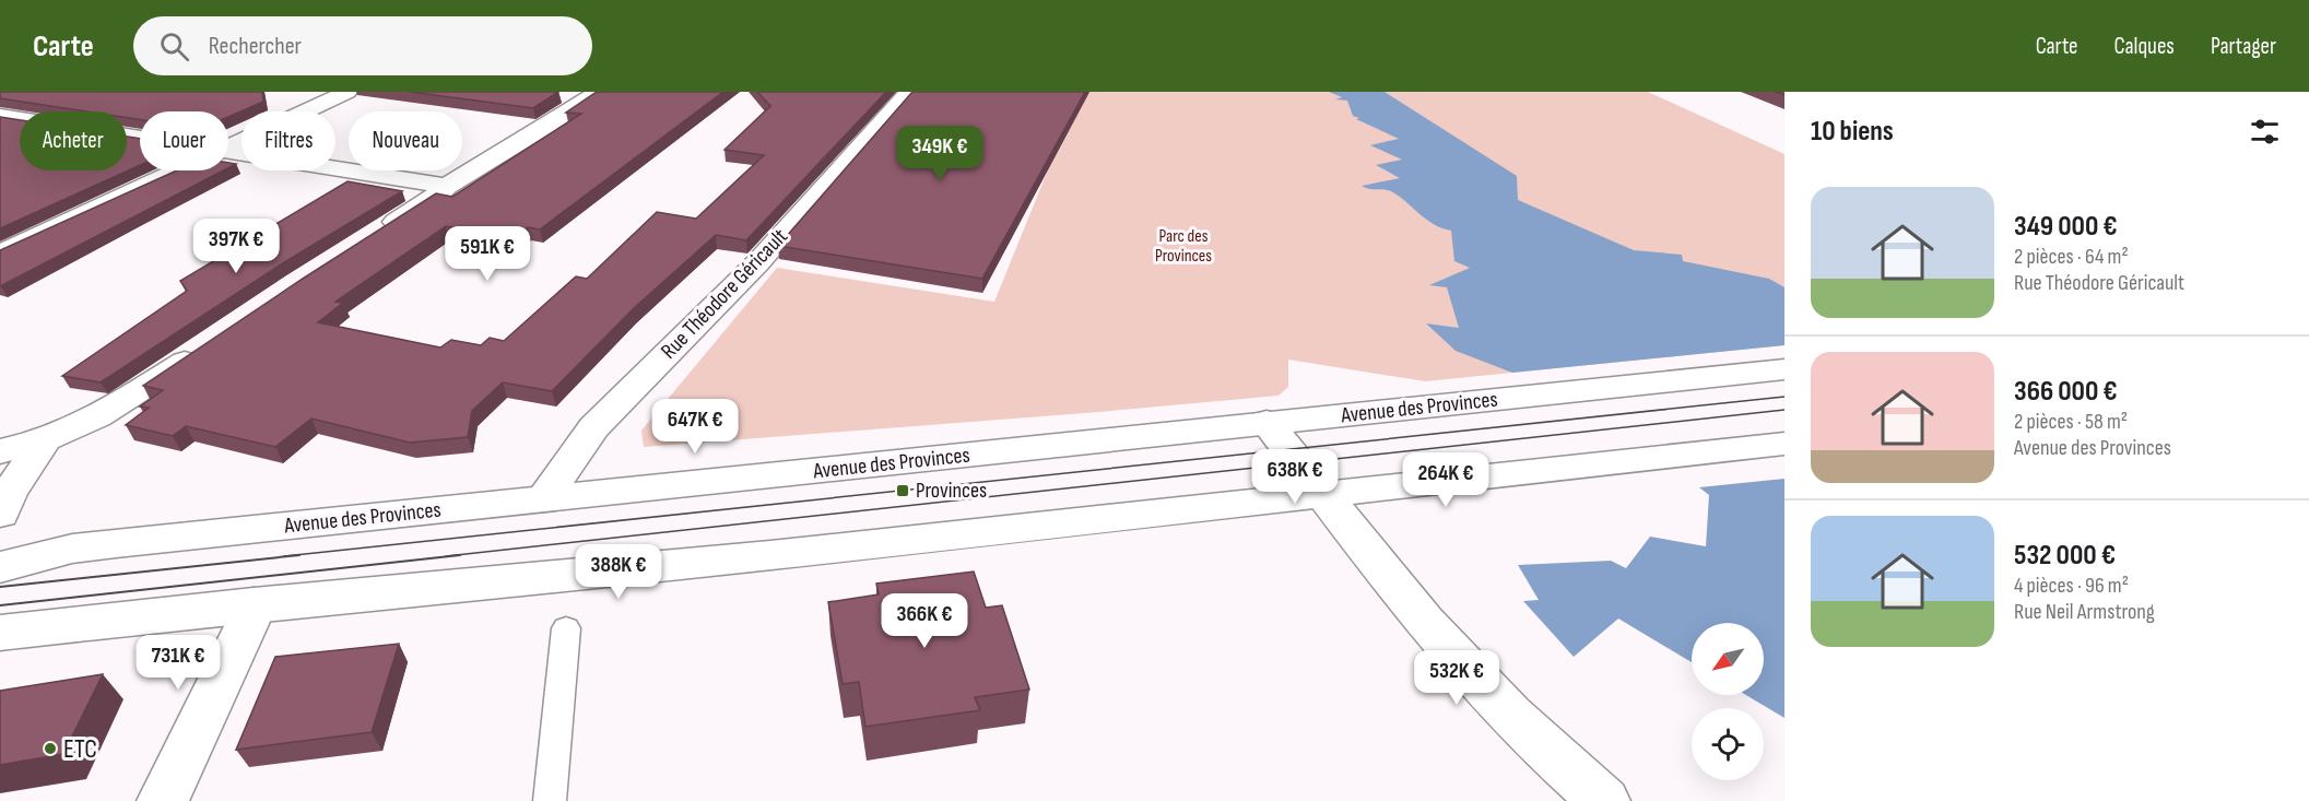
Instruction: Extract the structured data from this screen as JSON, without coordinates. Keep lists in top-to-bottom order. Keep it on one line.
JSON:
{"streets":{"street":["Rue Théodore Géricault","Avenue des Provinces"]},"crossings":[["Rue Théodore Géricault","Avenue des Provinces"]],"parks":["Parc des Provinces"],"places":{"transit":["Provinces"],"other":["ETC"]},"north":"bottom left","page":{"header":"Carte","search":"Rechercher","nav":["Carte","Calques","Partager"],"heading":"10 biens","chip":["Acheter","Louer","Filtres","Nouveau"],"price":["349K €","397K €","591K €","647K €","638K €","264K €","388K €","366K €","731K €","532K €"],"list":[{"name":"349 000 €","note":"2 pièces · 64 m² · Rue Théodore Géricault"},{"name":"366 000 €","note":"2 pièces · 58 m² · Avenue des Provinces"},{"name":"532 000 €","note":"4 pièces · 96 m² · Rue Neil Armstrong"}]}}
